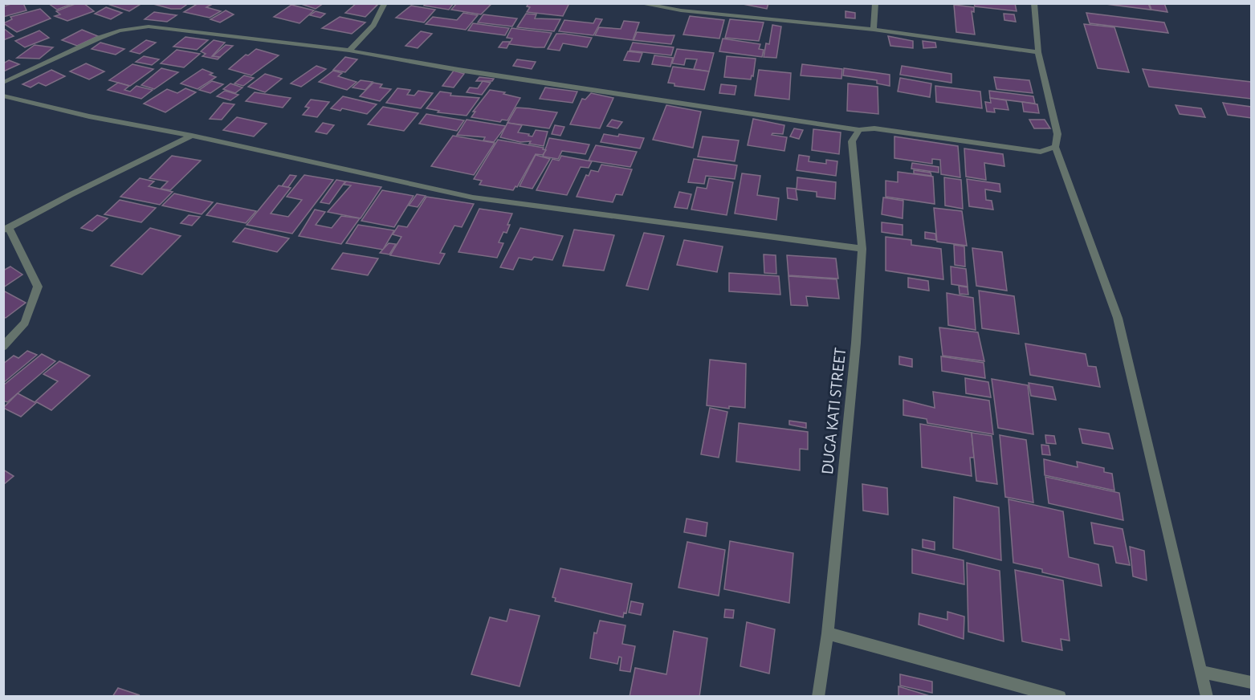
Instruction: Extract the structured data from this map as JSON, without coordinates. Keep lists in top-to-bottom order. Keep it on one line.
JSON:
{"streets":{"street":["DUGA KATI STREET"]}}
